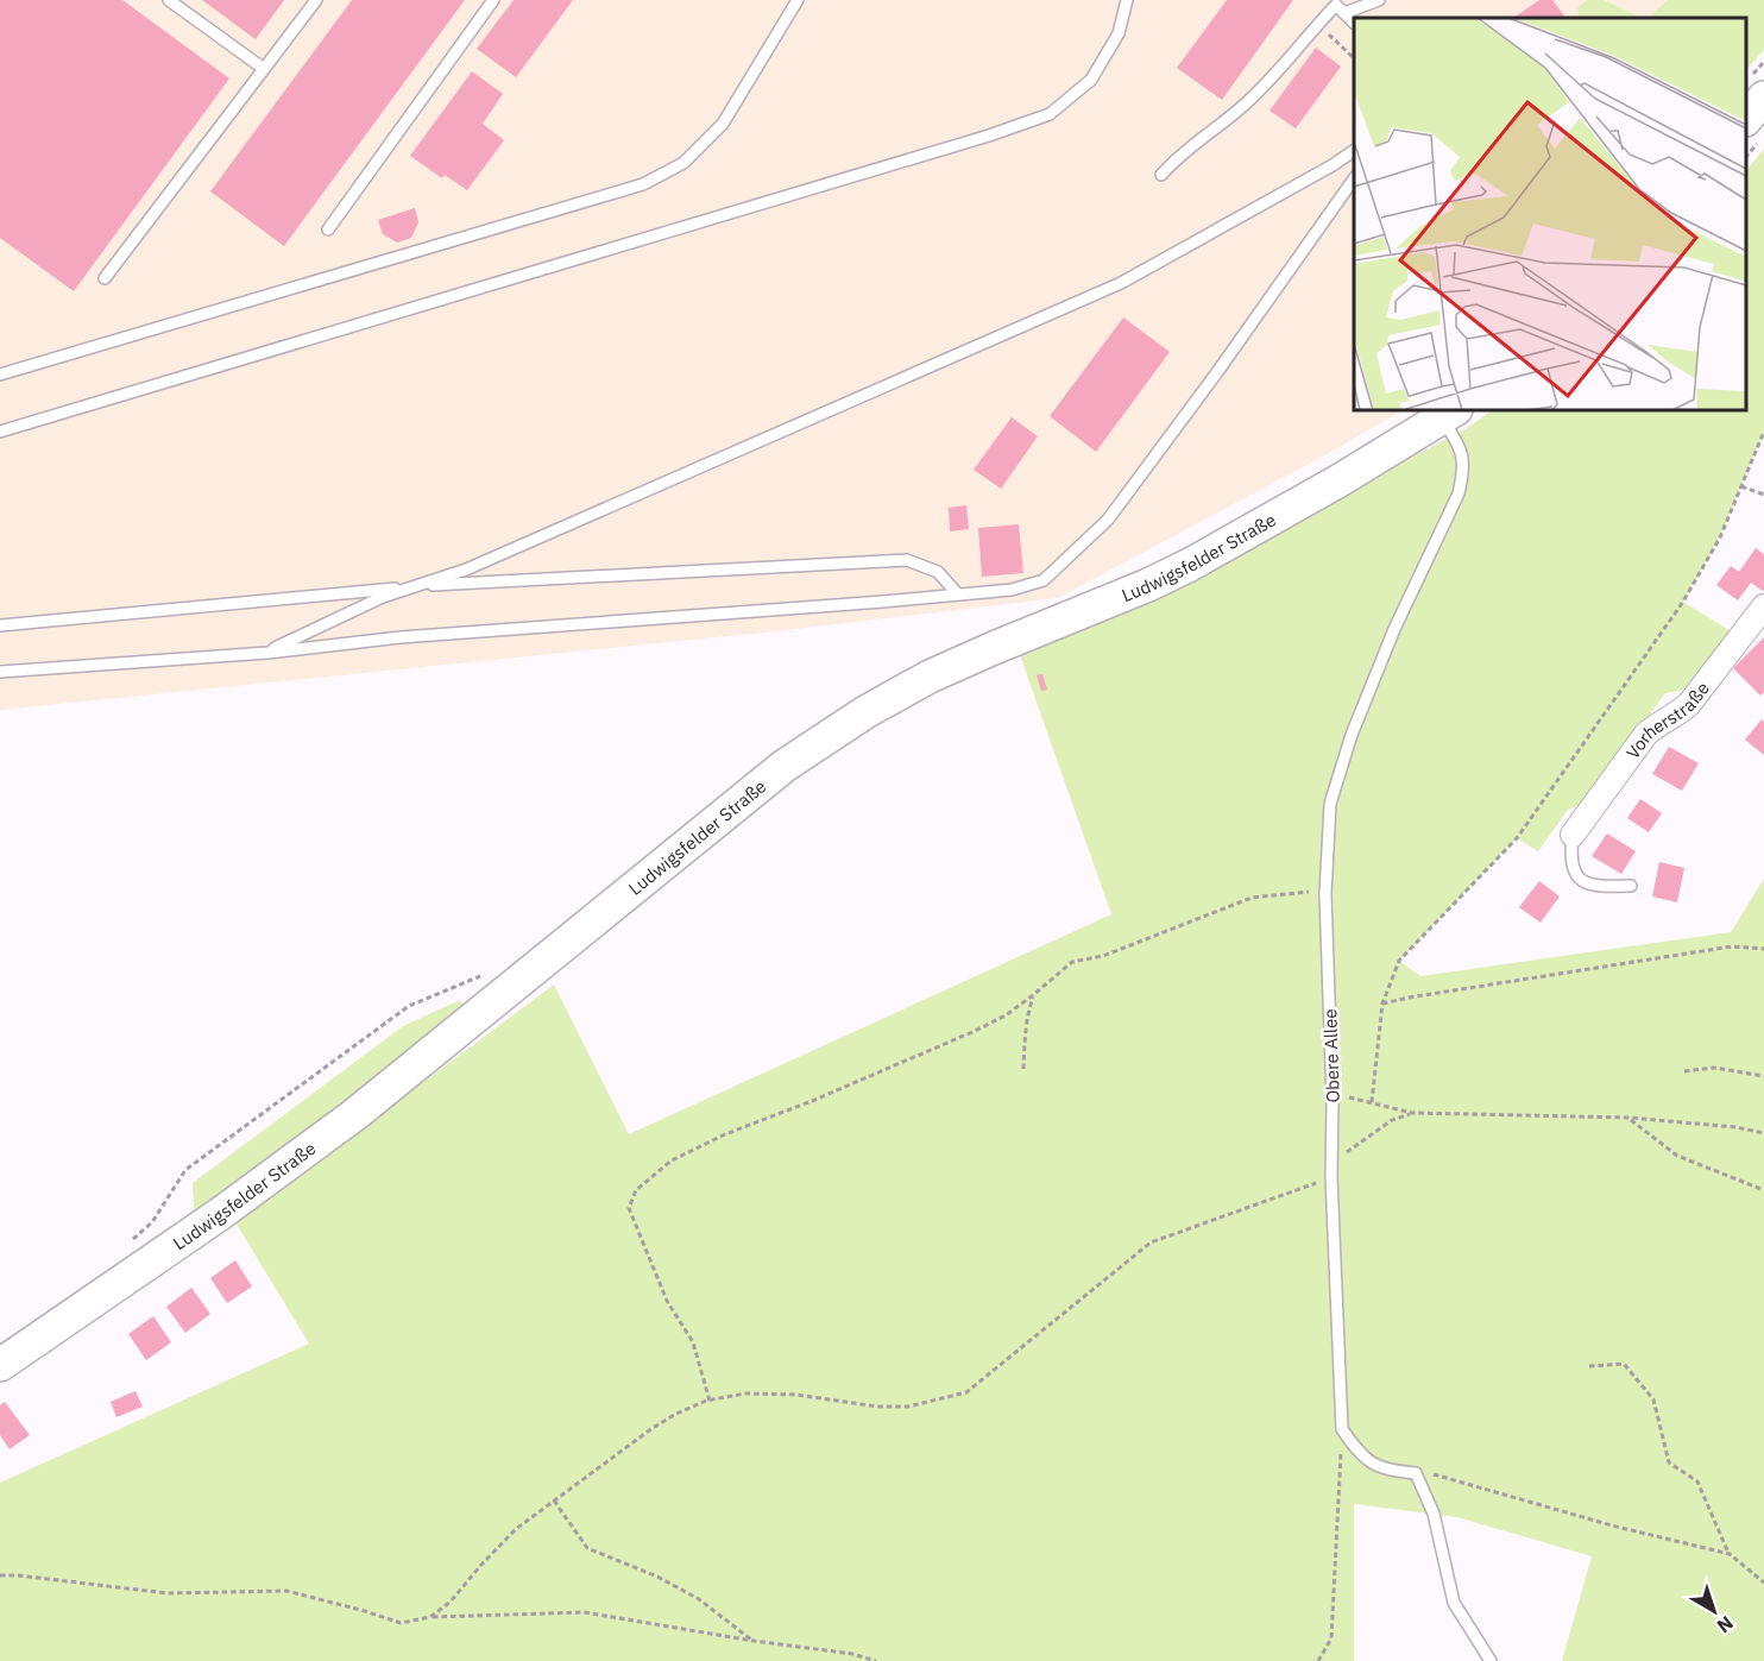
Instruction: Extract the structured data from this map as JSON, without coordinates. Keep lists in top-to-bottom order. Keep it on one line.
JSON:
{"streets":{"street":["Ludwigsfelder Straße","Vorherstraße"],"lane":["Obere Allee"]},"crossings":[["Ludwigsfelder Straße","Obere Allee"]],"north":"bottom right"}
